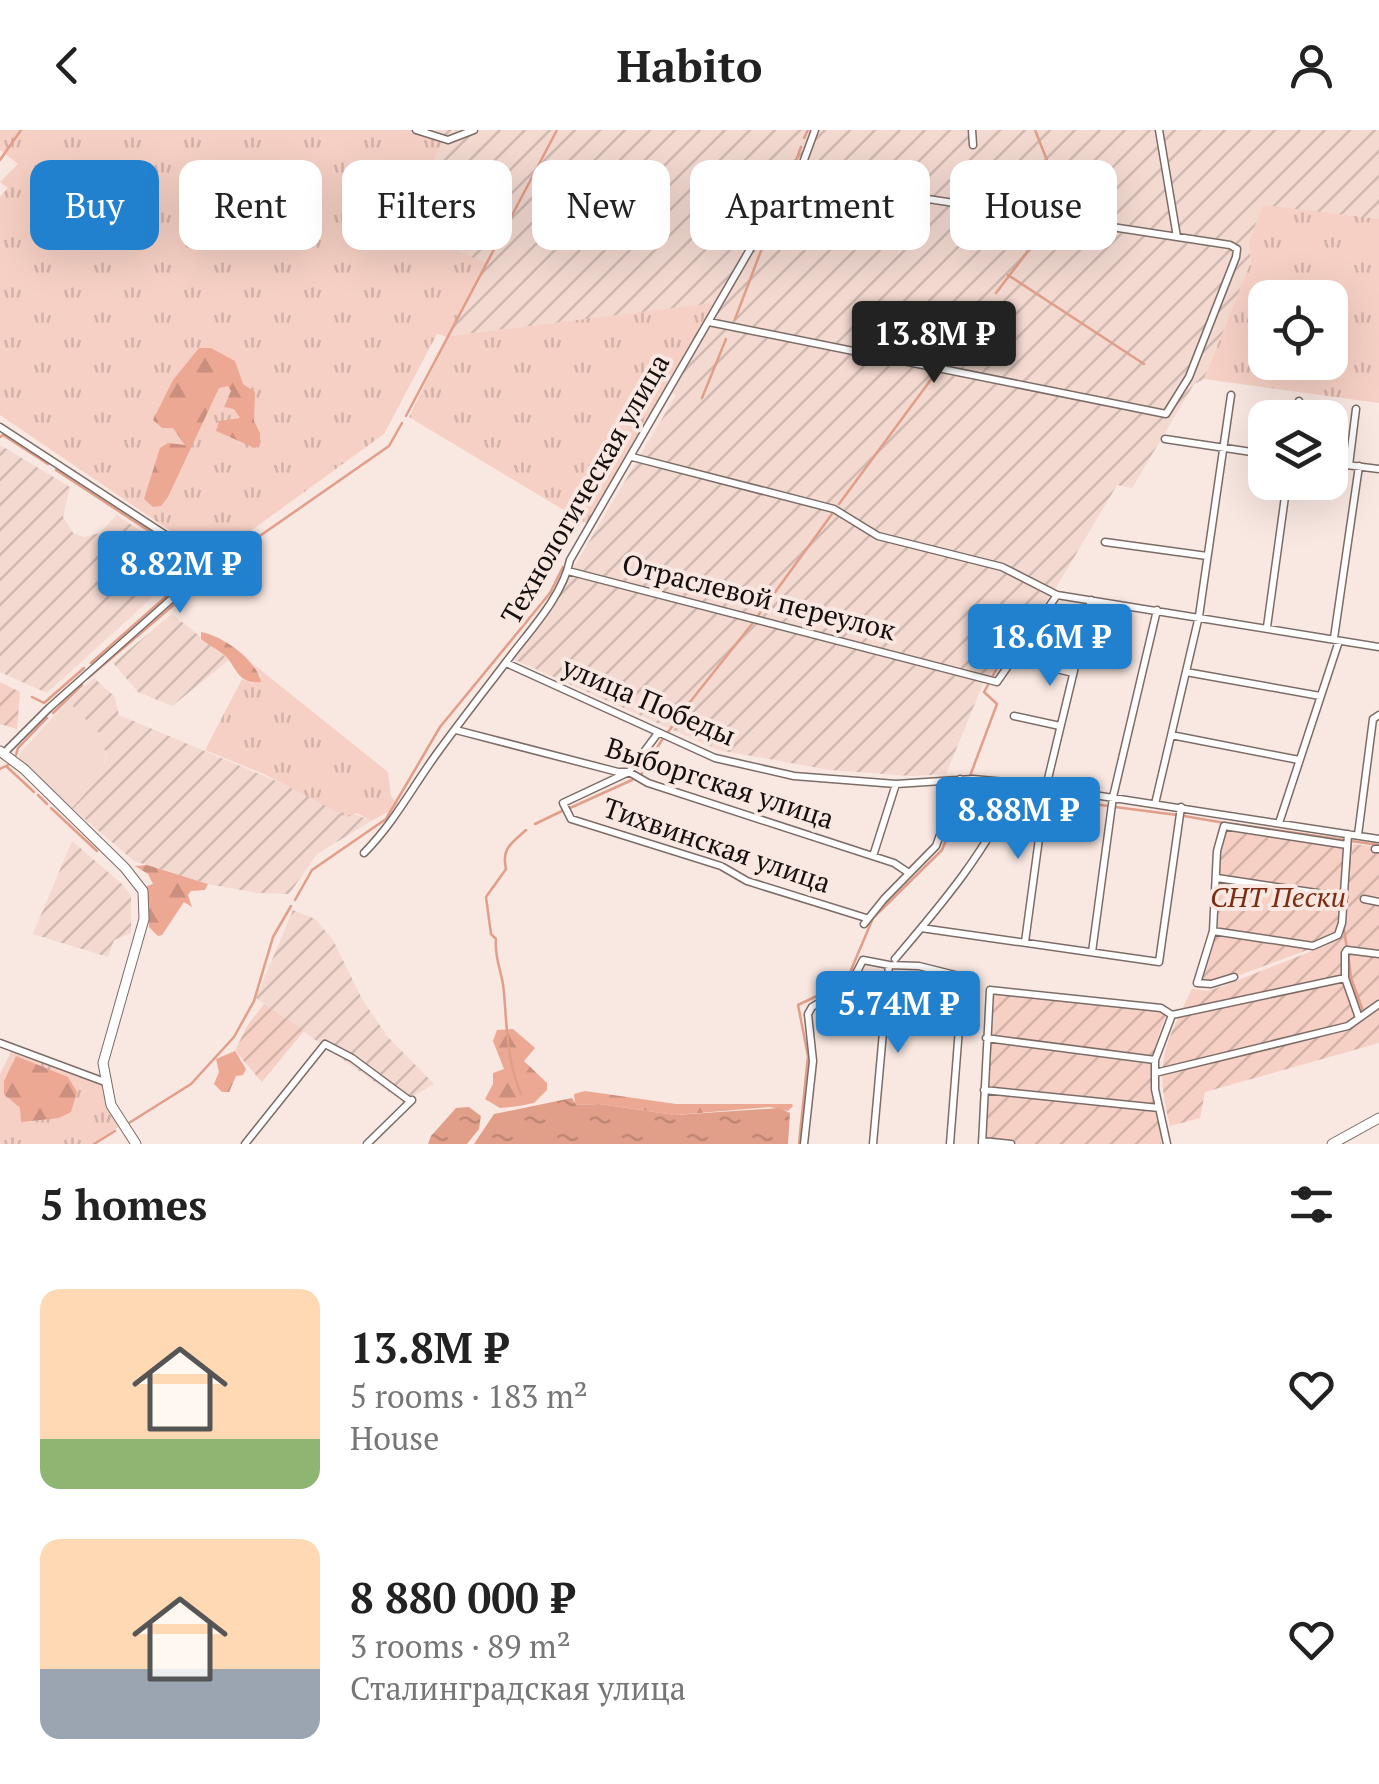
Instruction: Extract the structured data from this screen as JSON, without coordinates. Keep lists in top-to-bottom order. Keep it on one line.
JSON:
{"streets":{"street":["Технологическая улица","Отраслевой переулок","улица Победы","Выборгская улица","Тихвинская улица"]},"crossings":[["Технологическая улица","Отраслевой переулок"],["Технологическая улица","улица Победы"],["Технологическая улица","Выборгская улица"],["Выборгская улица","Тихвинская улица"]],"parks":["СНТ Пески"],"page":{"header":"Habito","chip":["Buy","Rent","Filters","New","Apartment","House"],"price":["13.8M ₽","8.82M ₽","18.6M ₽","8.88M ₽","5.74M ₽"],"heading":"5 homes","list":[{"name":"13.8M ₽","note":"5 rooms · 183 m² · House"},{"name":"8 880 000 ₽","note":"3 rooms · 89 m² · Сталинградская улица"}]}}
